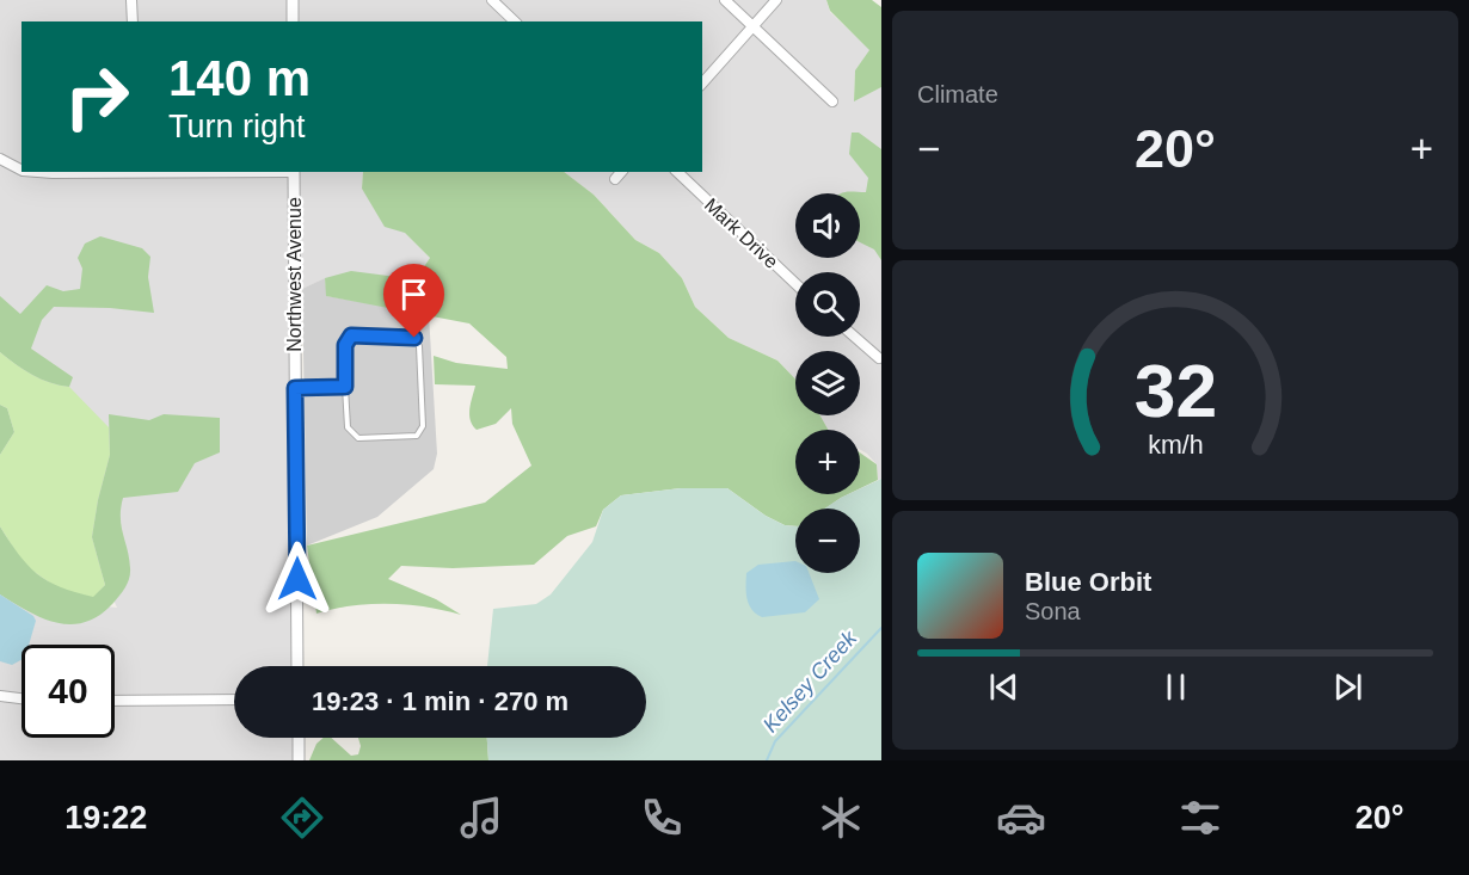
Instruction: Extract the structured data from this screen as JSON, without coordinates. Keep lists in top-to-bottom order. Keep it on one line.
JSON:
{"streets":{"street":["Mark Drive","Northwest Avenue"]},"water":["Kelsey Creek"],"page":{"tile":"Climate","turn":["140 m","Turn right"],"heat":["−","20°","+"],"map_buttons":["+","−"],"song":["Blue Orbit","Sona"],"limit":"40","trip":"19:23 · 1 min · 270 m","tabs":["19:22","20°"],"gauge":["32","km/h"]}}
